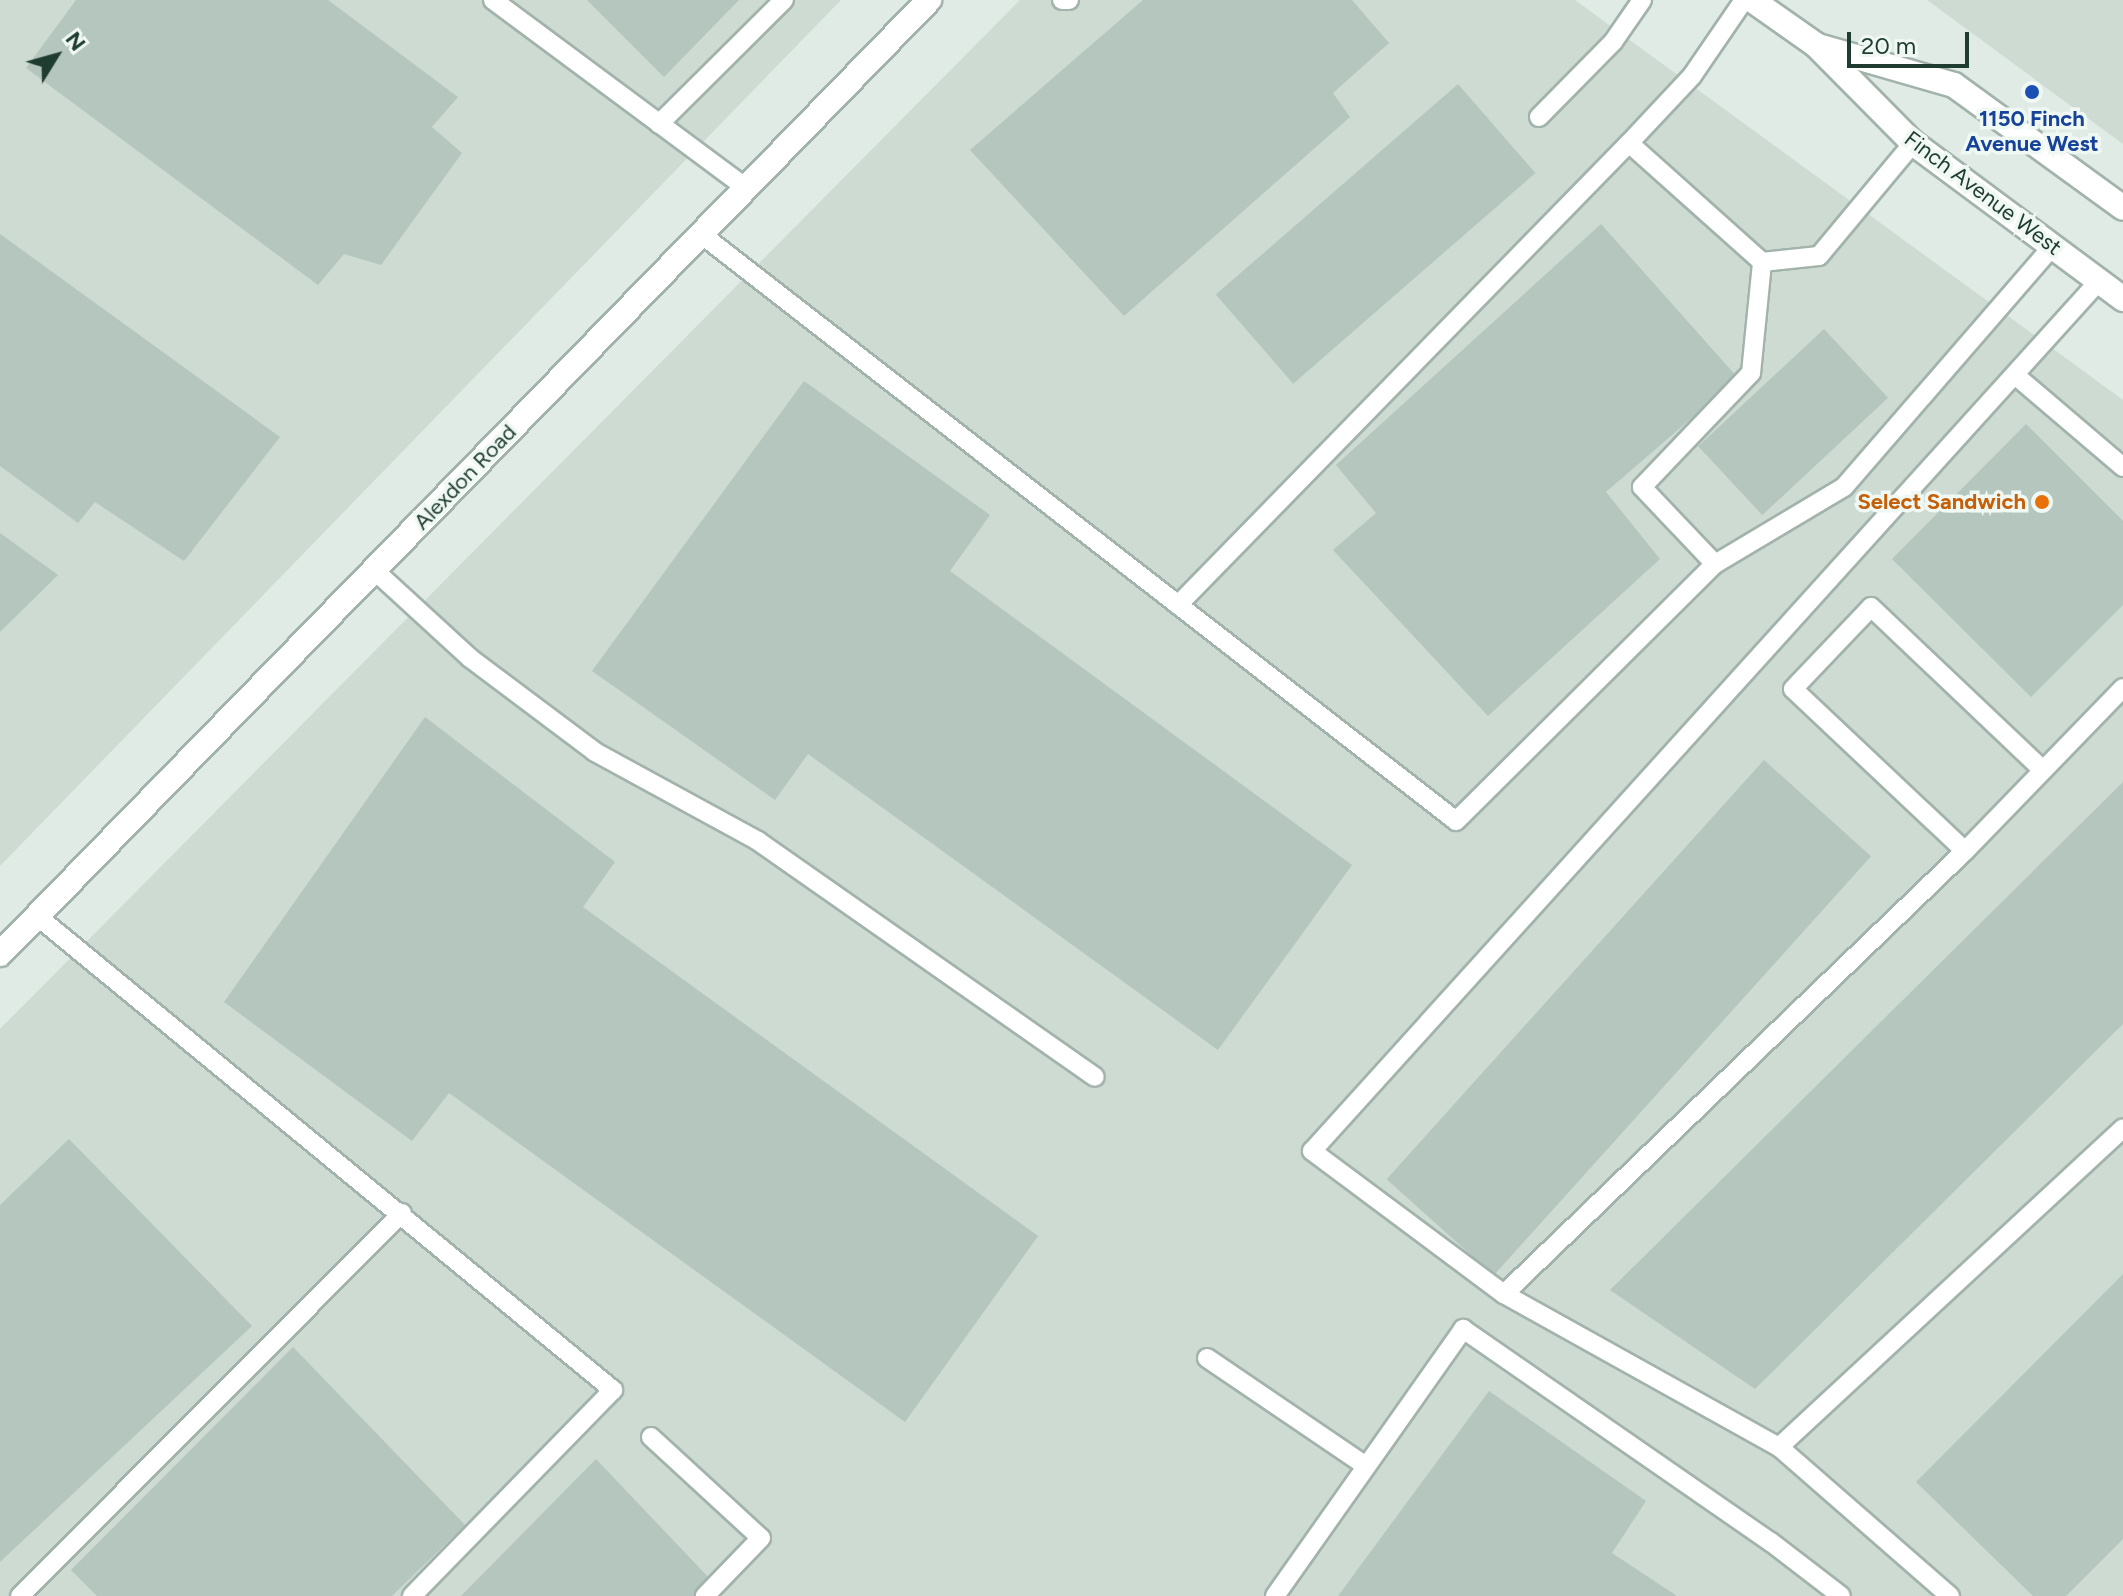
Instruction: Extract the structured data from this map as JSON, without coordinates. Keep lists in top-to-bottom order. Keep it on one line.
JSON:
{"streets":{"street":["Finch Avenue West","Alexdon Road"]},"places":["1150 Finch Avenue West","Select Sandwich"],"scale_bar":"20 m","north":"top right"}
